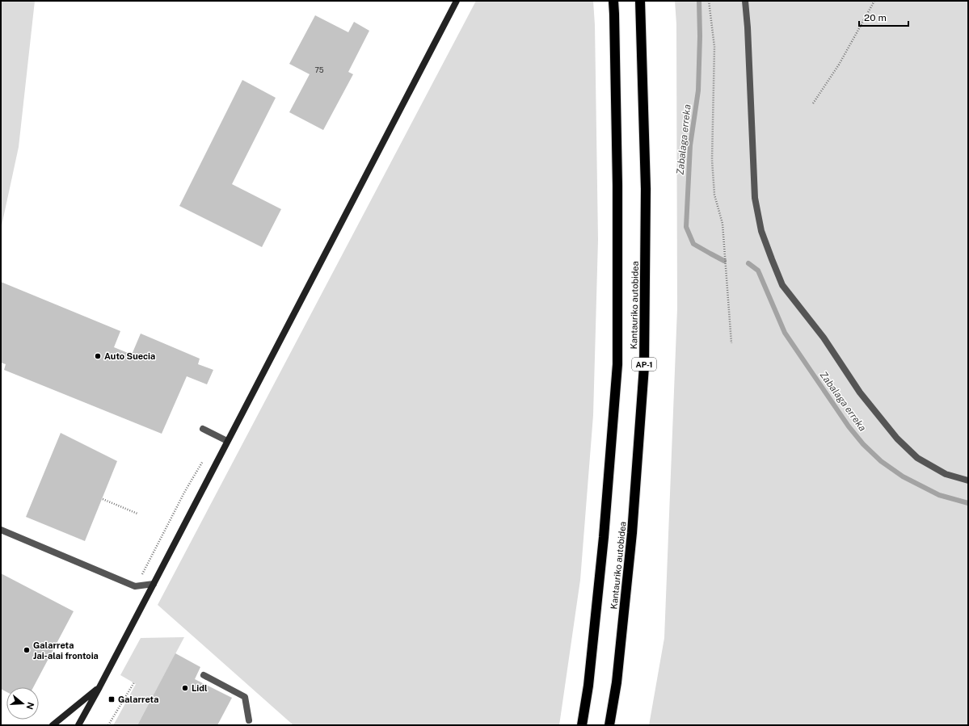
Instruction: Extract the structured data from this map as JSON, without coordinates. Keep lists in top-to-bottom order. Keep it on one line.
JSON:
{"streets":{"highway":["Kantauriko autobidea","AP-1"]},"water":["Zabalaga erreka"],"places":{"other":["Auto Suecia","Galarreta Jai-alai frontoia","Lidl"],"transit":["Galarreta"]},"house_numbers":["75"],"scale_bar":"20 m","north":"right"}
